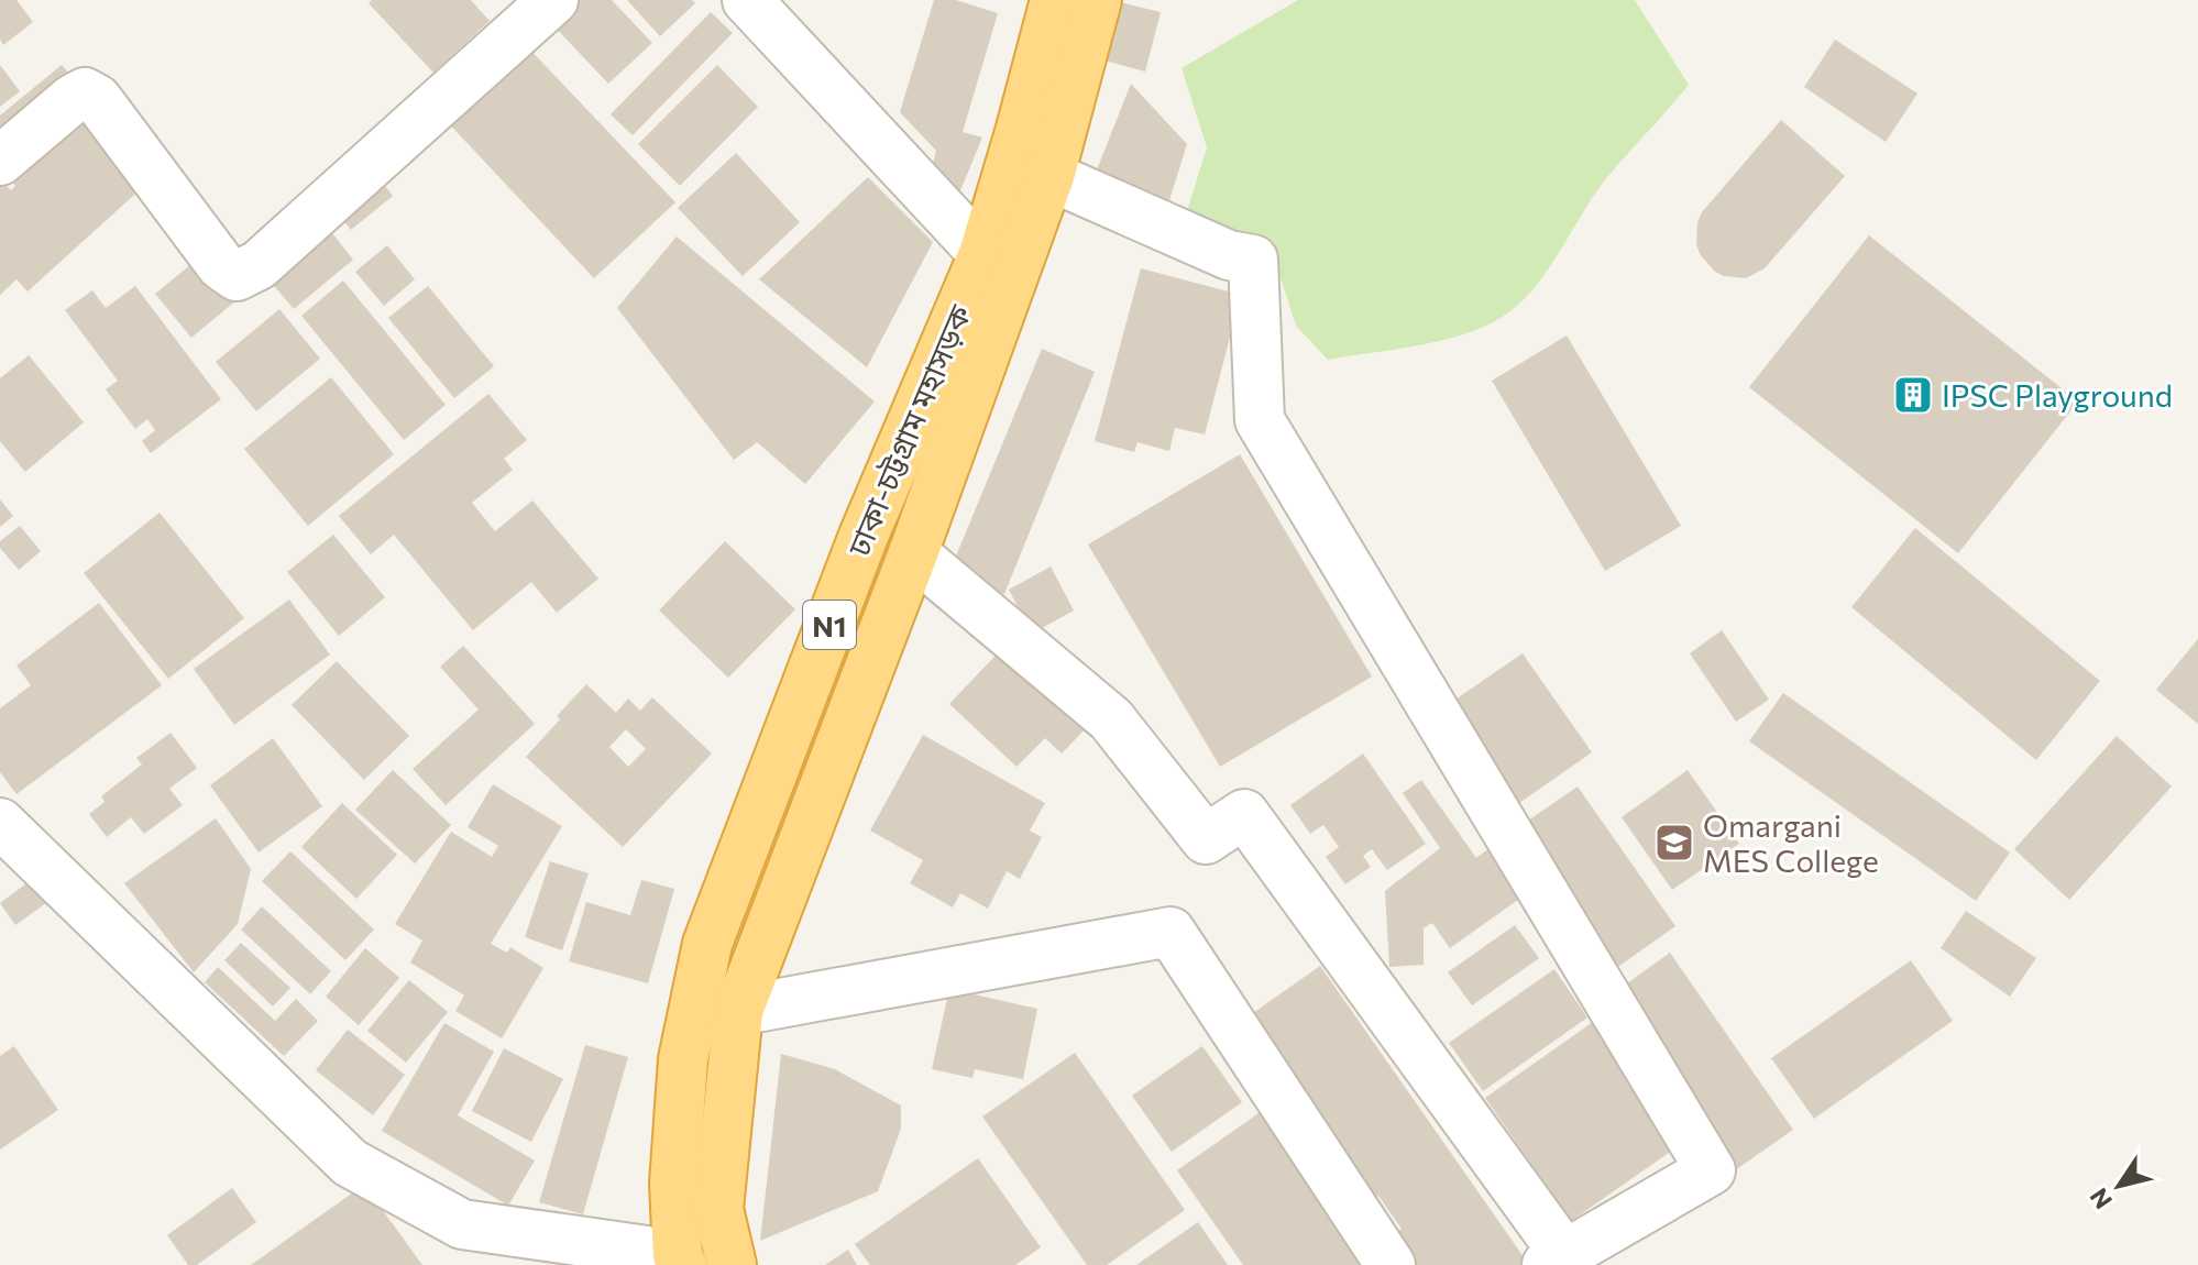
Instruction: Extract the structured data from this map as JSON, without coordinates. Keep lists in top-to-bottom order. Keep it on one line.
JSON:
{"streets":{"highway":["ঢাকা-চট্টগ্রাম মহাসড়ক","N1"]},"places":{"building":["IPSC Playground"],"school or university":["Omargani MES College"]},"north":"bottom left"}
